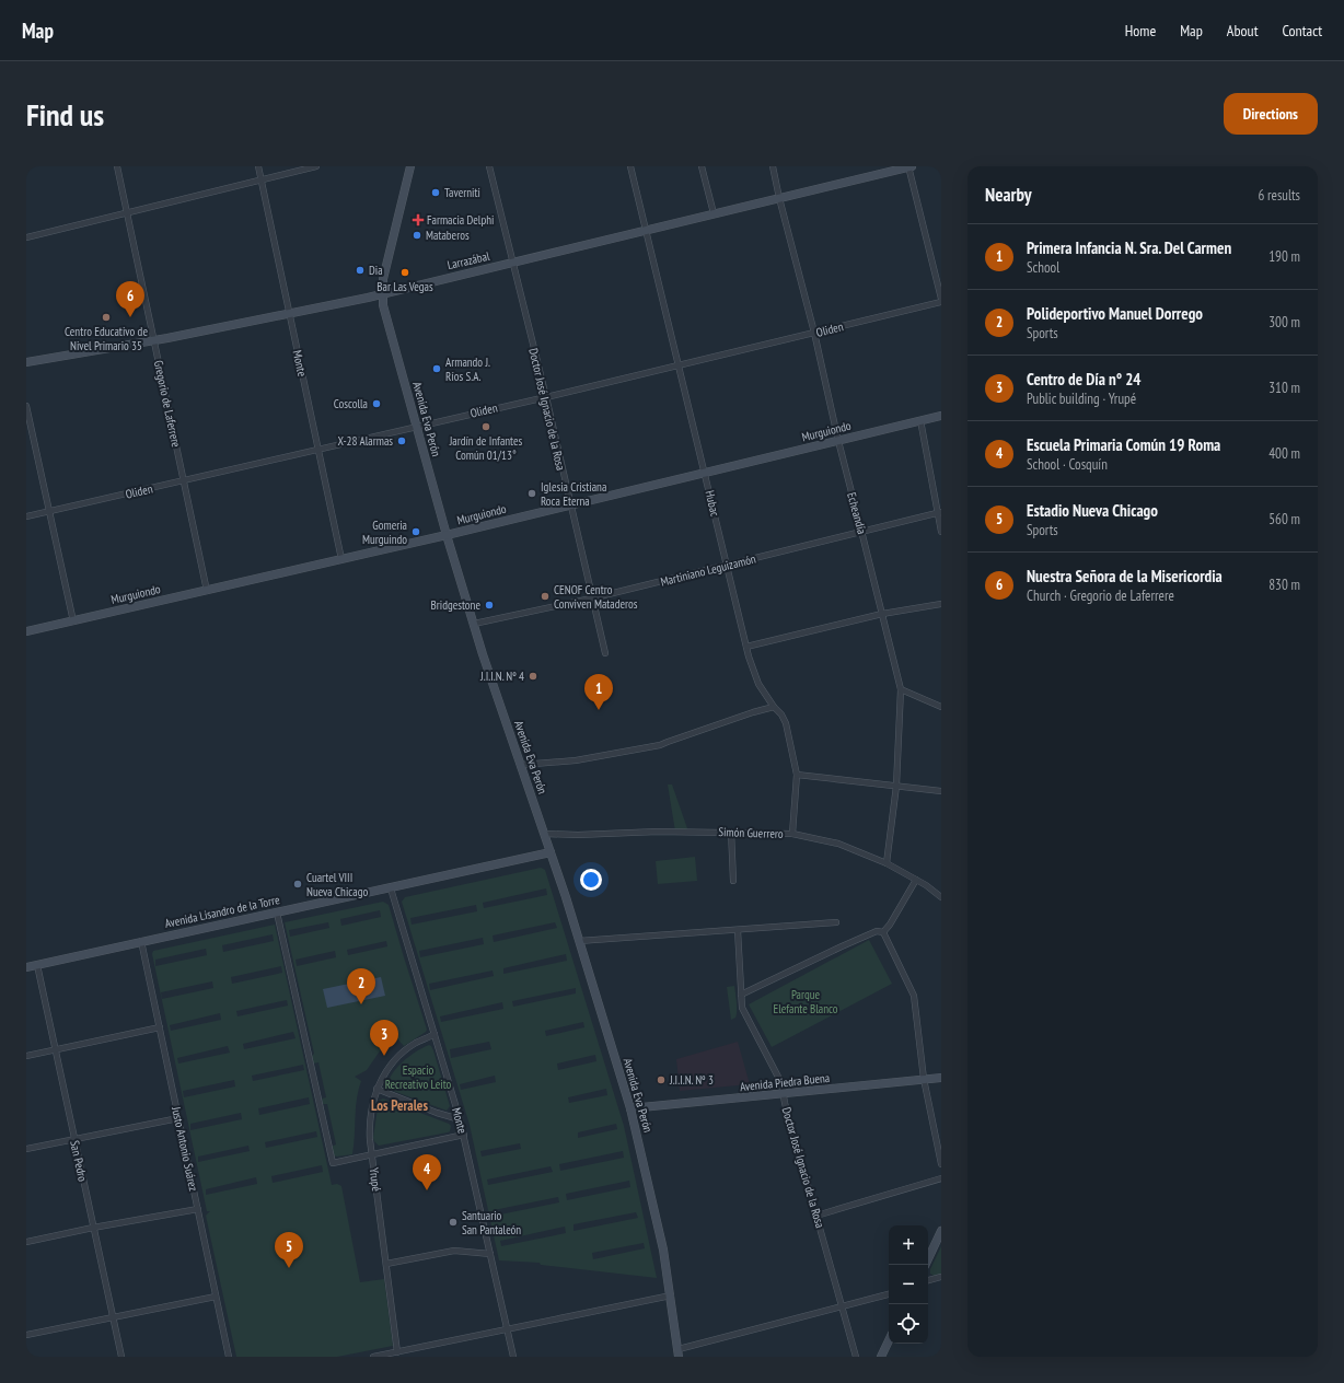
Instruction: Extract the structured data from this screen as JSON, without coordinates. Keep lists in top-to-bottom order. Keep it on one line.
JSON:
{"streets":{"main road":["Larrazábal","Avenida Eva Perón","Murguiondo","Avenida Lisandro de la Torre","Avenida Piedra Buena"],"street":["Oliden","Monte","Gregorio de Laferrere","Doctor José Ignacio de la Rosa","Hubac","Echeandía","Martiniano Leguizamón","Simón Guerrero","Justo Antonio Suárez","San Pedro","Yrupé"]},"crossings":[["Larrazábal","Monte"],["Larrazábal","Gregorio de Laferrere"],["Larrazábal","Doctor José Ignacio de la Rosa"],["Larrazábal","Avenida Eva Perón"],["Larrazábal","Hubac"],["Larrazábal","Echeandía"],["Oliden","Monte"],["Oliden","Gregorio de Laferrere"],["Oliden","Doctor José Ignacio de la Rosa"],["Oliden","Avenida Eva Perón"],["Oliden","Hubac"],["Oliden","Echeandía"],["Monte","Murguiondo"],["Monte","Avenida Lisandro de la Torre"],["Monte","Yrupé"],["Gregorio de Laferrere","Murguiondo"],["Doctor José Ignacio de la Rosa","Murguiondo"],["Doctor José Ignacio de la Rosa","Martiniano Leguizamón"],["Doctor José Ignacio de la Rosa","Avenida Piedra Buena"],["Avenida Eva Perón","Murguiondo"],["Avenida Eva Perón","Martiniano Leguizamón"],["Avenida Eva Perón","Simón Guerrero"],["Avenida Eva Perón","Avenida Lisandro de la Torre"],["Avenida Eva Perón","Avenida Piedra Buena"],["Murguiondo","Hubac"],["Murguiondo","Echeandía"],["Hubac","Martiniano Leguizamón"],["Hubac","Simón Guerrero"],["Echeandía","Martiniano Leguizamón"],["Echeandía","Simón Guerrero"],["Avenida Lisandro de la Torre","Justo Antonio Suárez"],["Avenida Lisandro de la Torre","San Pedro"]],"districts":["Los Perales"],"parks":["Parque Elefante Blanco","Espacio Recreativo Leito"],"places":{"other":["Taverniti","Mataberos","Dia","Bar Las Vegas","Centro Educativo de Nivel Primario 35","Armando J. Ríos S.A.","Coscolla","Jardín de Infantes Común 01/13°","X-28 Alarmas","Iglesia Cristiana Roca Eterna","Gomeria Murguindo","CENOF Centro Conviven Mataderos","Bridgestone","J.I.I.N. Nº 4","Cuartel VIII Nueva Chicago","J.I.I.N. Nº 3","Santuario San Pantaleón"],"health":["Farmacia Delphi"]},"page":{"header":"Map","nav":["Home","Map","About","Contact"],"buttons":"Directions","title":"Find us","heading":["Nearby","6 results"],"list":[{"mark":"1","name":"Primera Infancia N. Sra. Del Carmen","note":"School","value":"190 m"},{"mark":"2","name":"Polideportivo Manuel Dorrego","note":"Sports","value":"300 m"},{"mark":"3","name":"Centro de Día n° 24","note":"Public building · Yrupé","value":"310 m"},{"mark":"4","name":"Escuela Primaria Común 19 Roma","note":"School · Cosquín","value":"400 m"},{"mark":"5","name":"Estadio Nueva Chicago","note":"Sports","value":"560 m"},{"mark":"6","name":"Nuestra Señora de la Misericordia","note":"Church · Gregorio de Laferrere","value":"830 m"}],"pins":["6","1","2","3","4","5"],"map_buttons":["+","−"]}}
